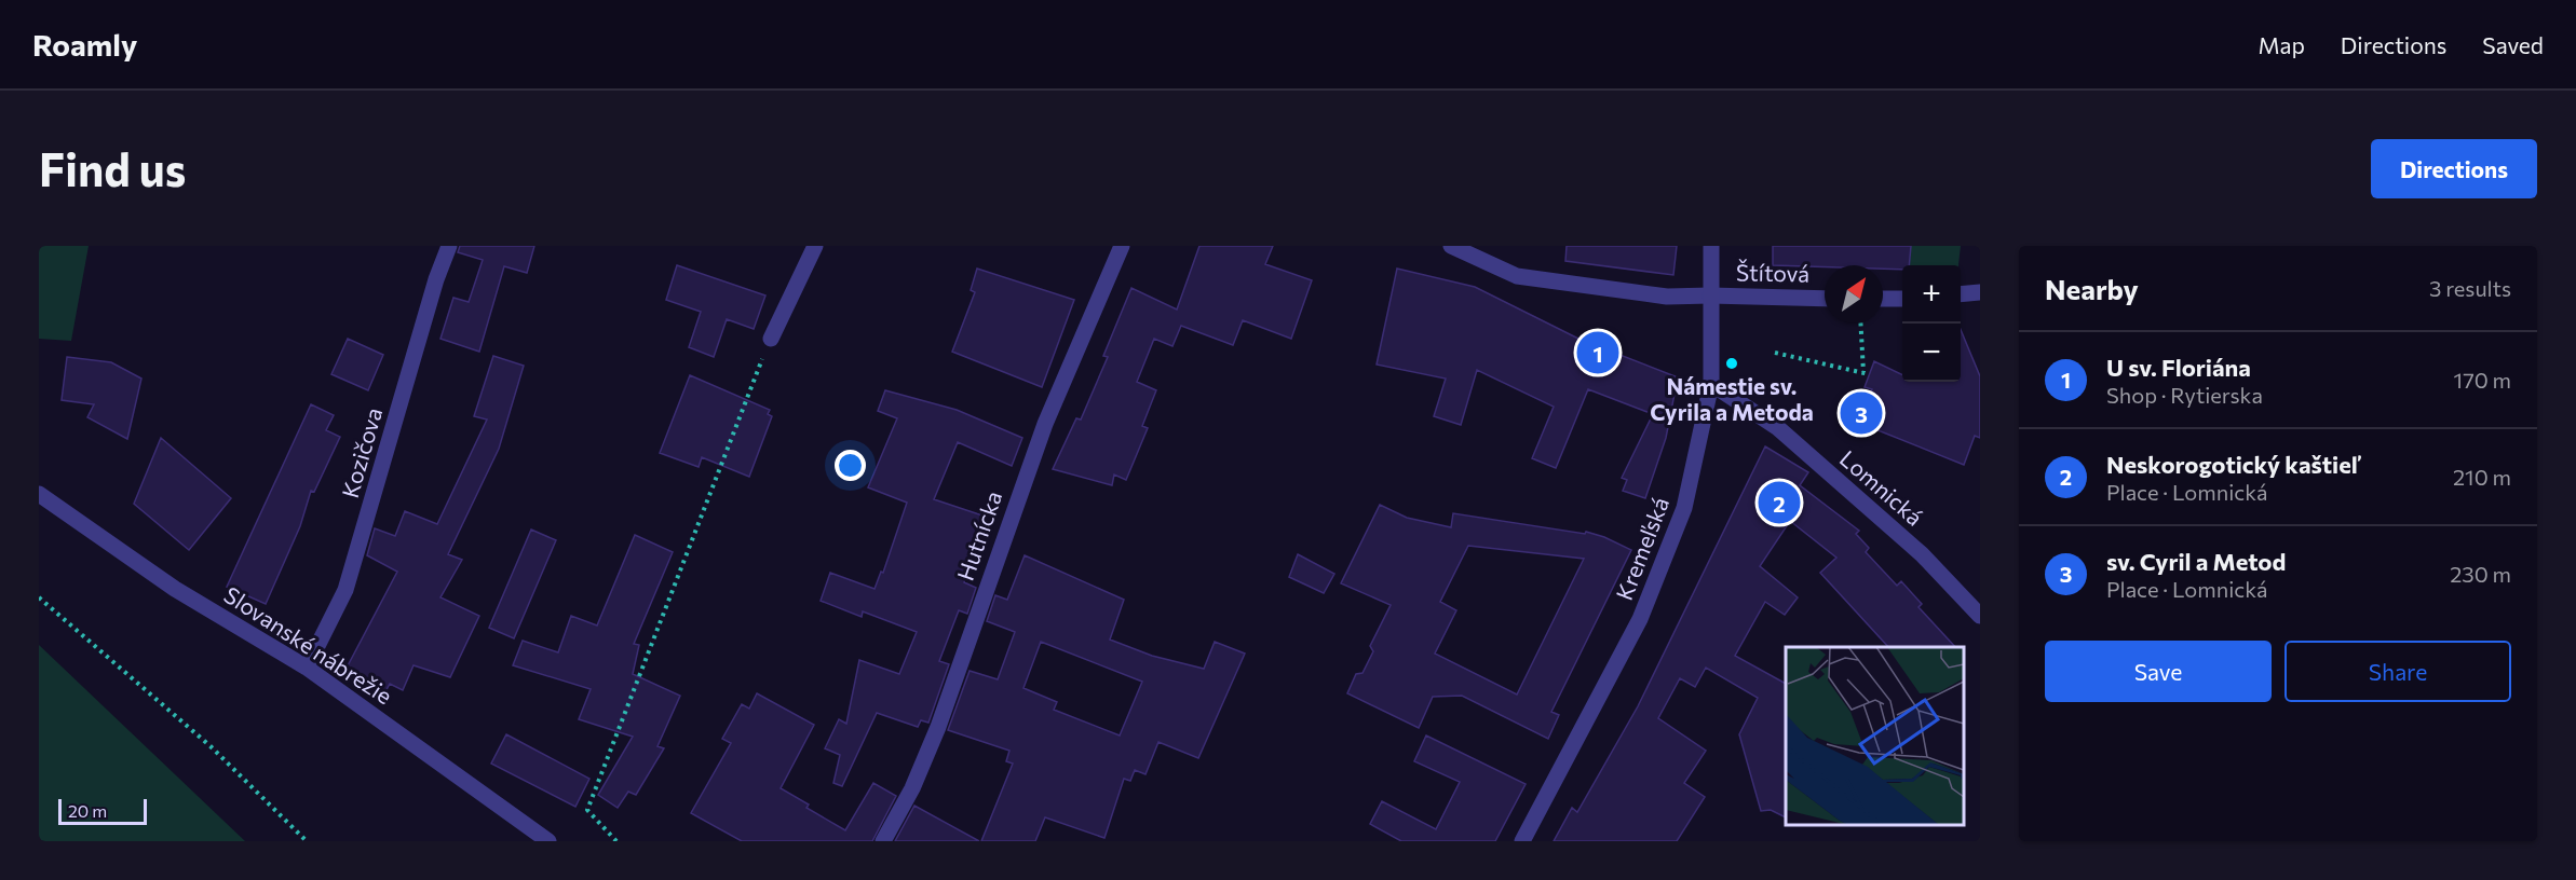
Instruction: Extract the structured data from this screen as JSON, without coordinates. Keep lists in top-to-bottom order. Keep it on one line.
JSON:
{"streets":{"street":["Štítová","Kozičova","Lomnická","Hutnícka","Kremeľská","Slovanské nábrežie"]},"crossings":[["Štítová","Kremeľská"],["Kozičova","Slovanské nábrežie"],["Lomnická","Kremeľská"]],"places":["Námestie sv. Cyrila a Metoda"],"scale_bar":"20 m","north":"top right","page":{"header":"Roamly","nav":["Map","Directions","Saved"],"buttons":["Directions",["Save","Share"]],"title":"Find us","heading":["Nearby","3 results"],"map_buttons":["+","−"],"pins":["1","3","2"],"list":[{"mark":"1","name":"U sv. Floriána","note":"Shop · Rytierska","value":"170 m"},{"mark":"2","name":"Neskorogotický kaštieľ","note":"Place · Lomnická","value":"210 m"},{"mark":"3","name":"sv. Cyril a Metod","note":"Place · Lomnická","value":"230 m"}],"scale":"20 m"}}
